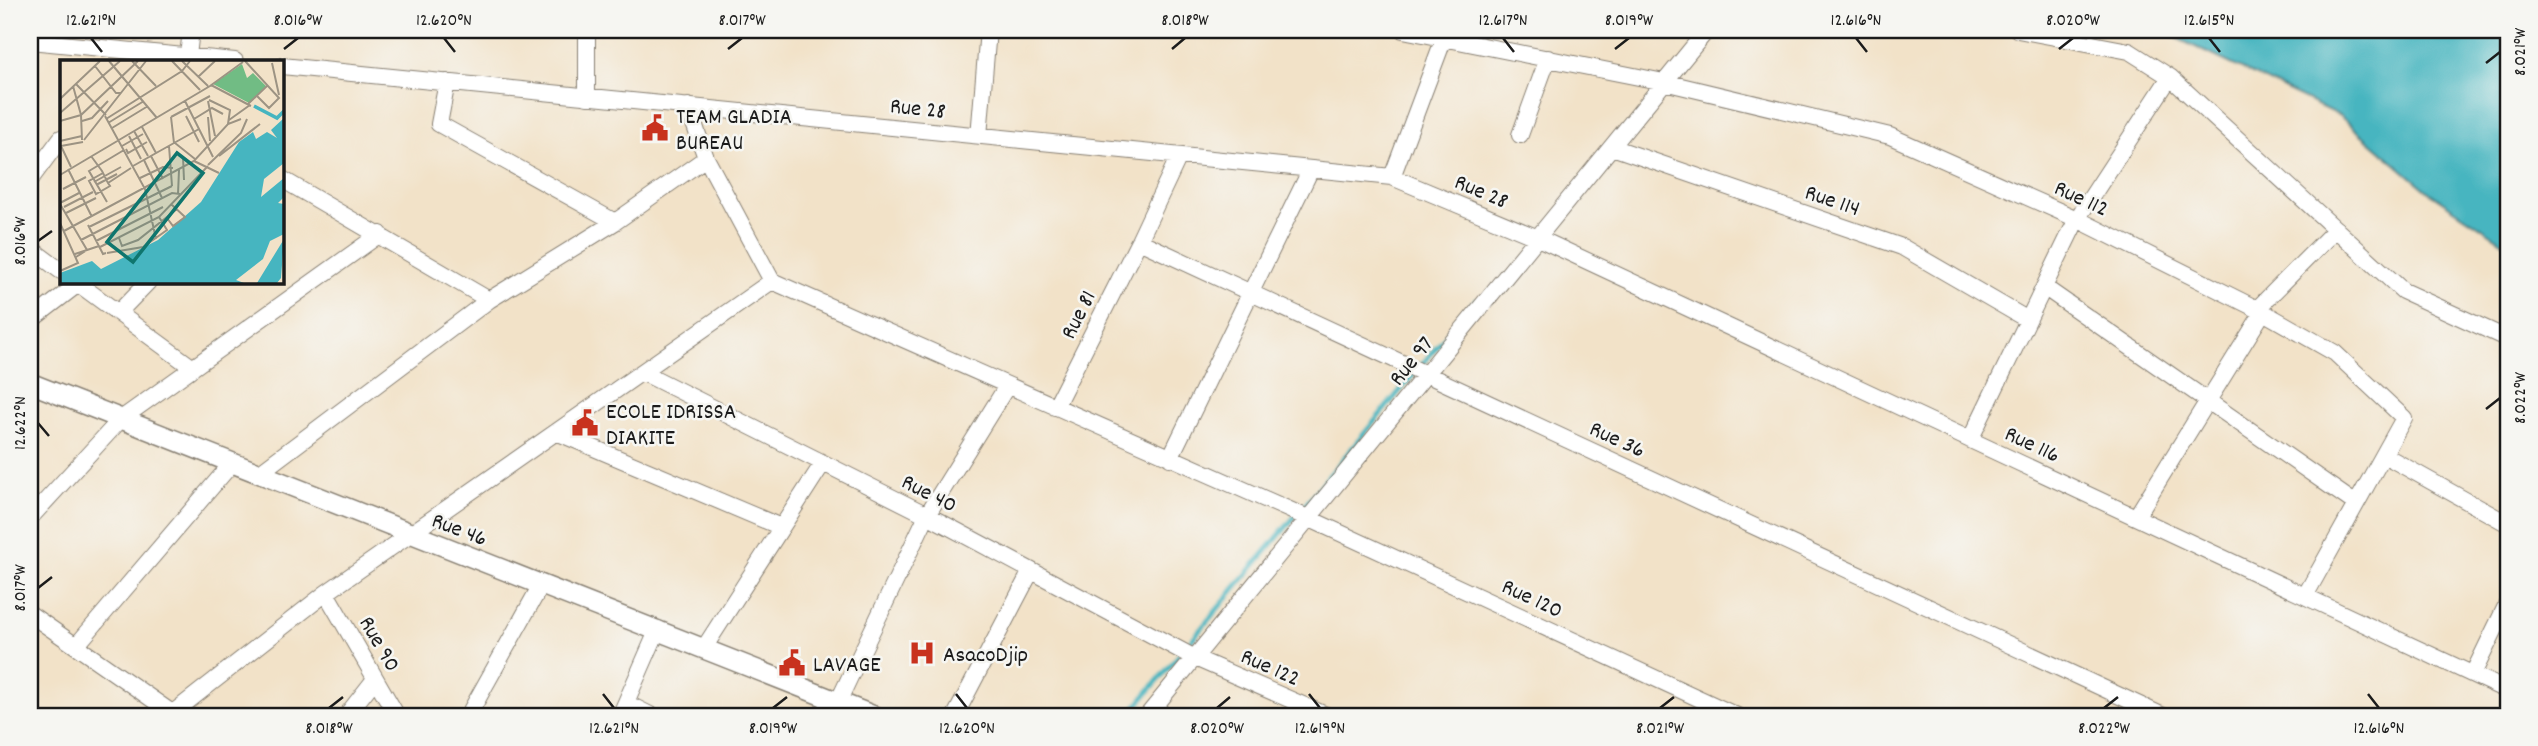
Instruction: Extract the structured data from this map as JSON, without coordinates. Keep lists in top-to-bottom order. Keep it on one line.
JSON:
{"streets":{"street":["Rue 28","Rue 112","Rue 114","Rue 81","Rue 97","Rue 36","Rue 116","Rue 40","Rue 46","Rue 120","Rue 90","Rue 122"]},"crossings":[["Rue 28","Rue 97"],["Rue 28","Rue 116"],["Rue 112","Rue 97"],["Rue 112","Rue 116"],["Rue 114","Rue 97"],["Rue 81","Rue 36"],["Rue 81","Rue 120"],["Rue 97","Rue 36"],["Rue 97","Rue 116"],["Rue 97","Rue 40"],["Rue 97","Rue 120"],["Rue 97","Rue 122"],["Rue 40","Rue 122"]],"places":{"public building":["TEAM GLADIA BUREAU","ECOLE IDRISSA DIAKITE","LAVAGE"],"hospital":["AsacoDjip"]},"coordinates":["12.621°N","8.016°W","12.620°N","8.017°W","8.018°W","12.617°N","8.019°W","12.616°N","8.020°W","12.615°N","8.021°W","8.022°W","12.622°N","12.619°N"]}
